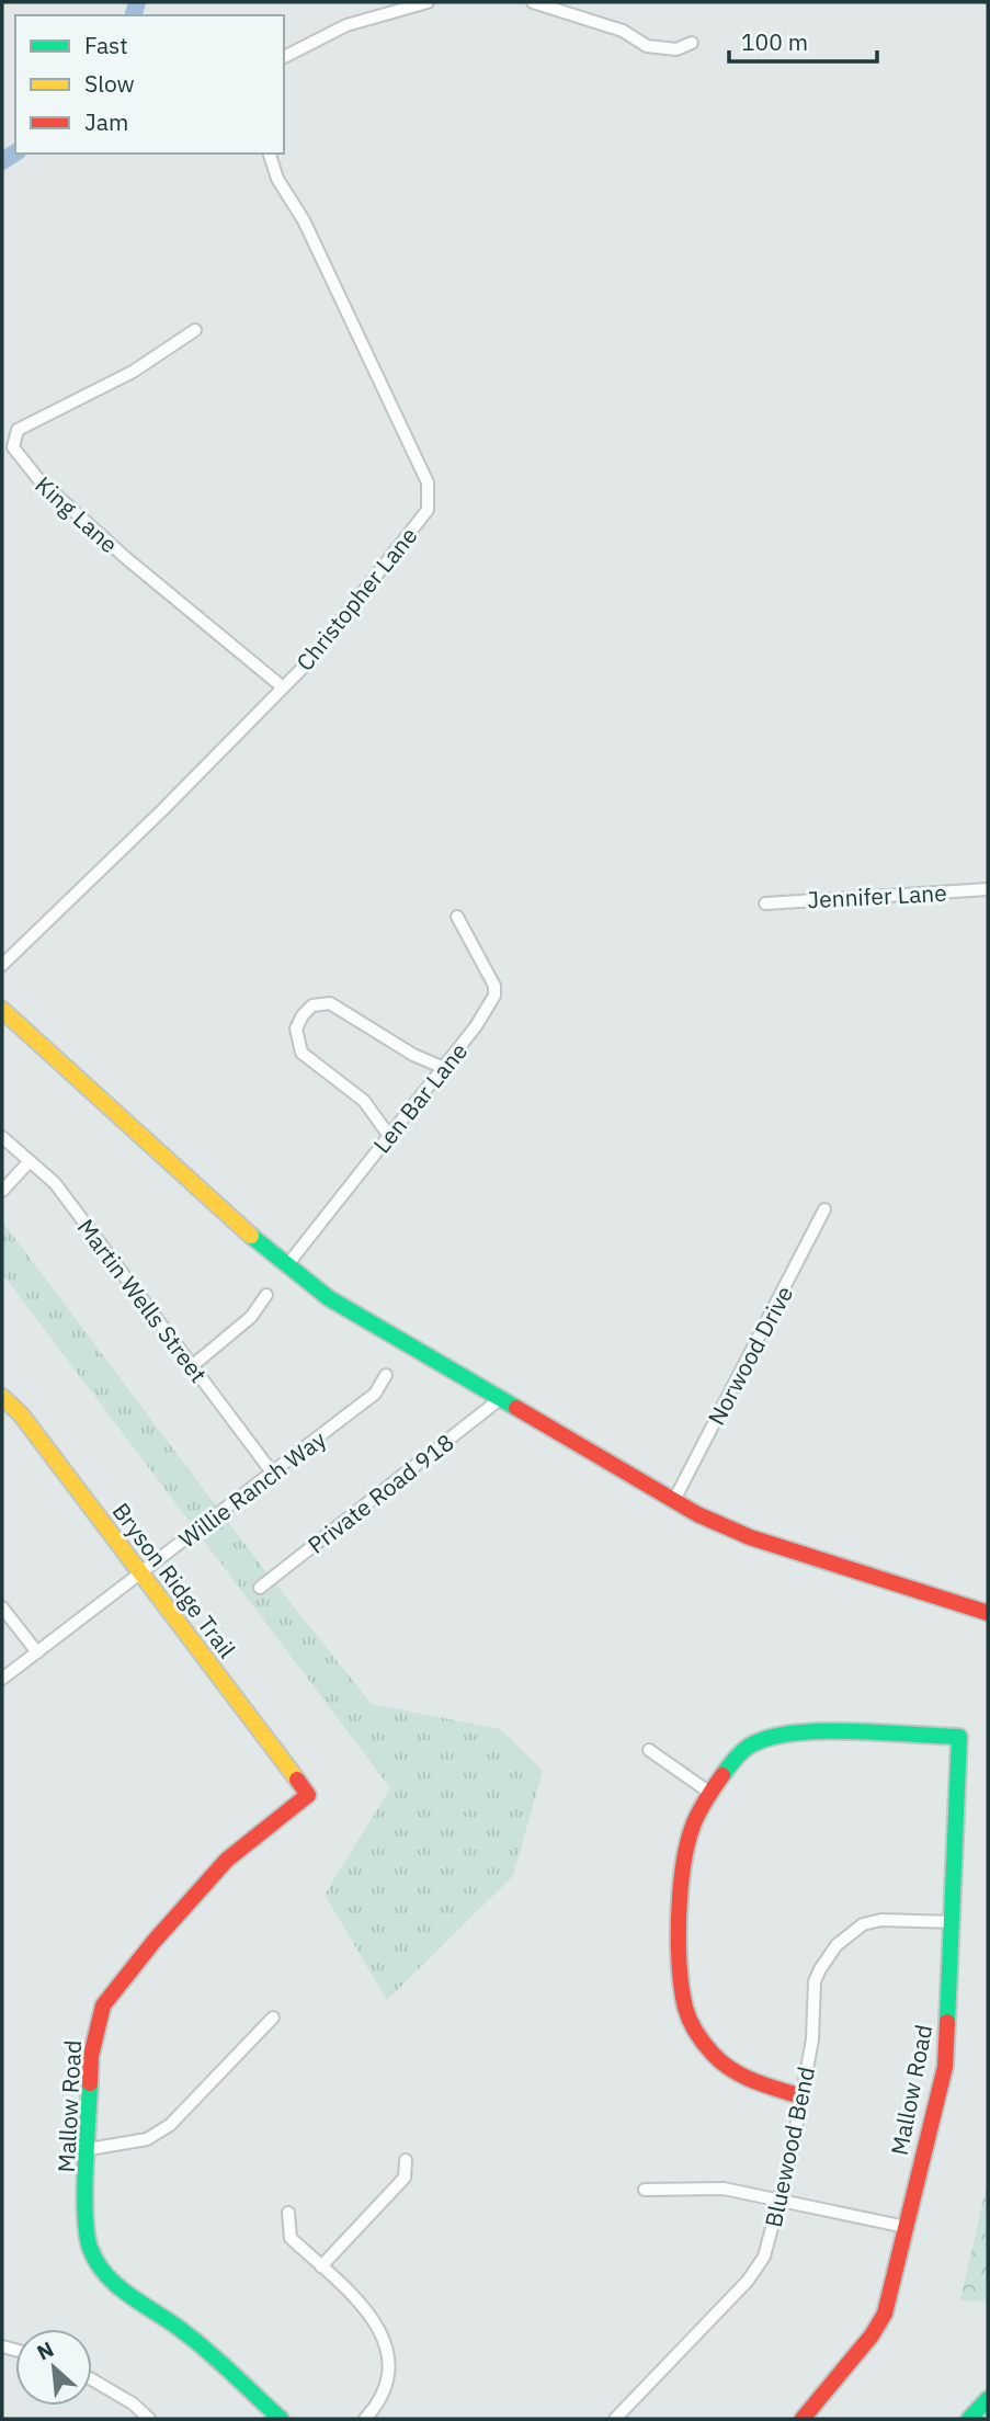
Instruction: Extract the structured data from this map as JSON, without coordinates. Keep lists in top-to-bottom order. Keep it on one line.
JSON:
{"streets":{"street":["King Lane","Christopher Lane","Jennifer Lane","Len Bar Lane","Martin Wells Street","Norwood Drive","Willie Ranch Way","Private Road 918","Bryson Ridge Trail","Mallow Road","Bluewood Bend"]},"crossings":[["King Lane","Christopher Lane"],["Martin Wells Street","Willie Ranch Way"],["Willie Ranch Way","Bryson Ridge Trail"],["Bryson Ridge Trail","Mallow Road"],["Mallow Road","Bluewood Bend"]],"legend":["Fast","Slow","Jam"],"scale_bar":"100 m","north":"top left"}
